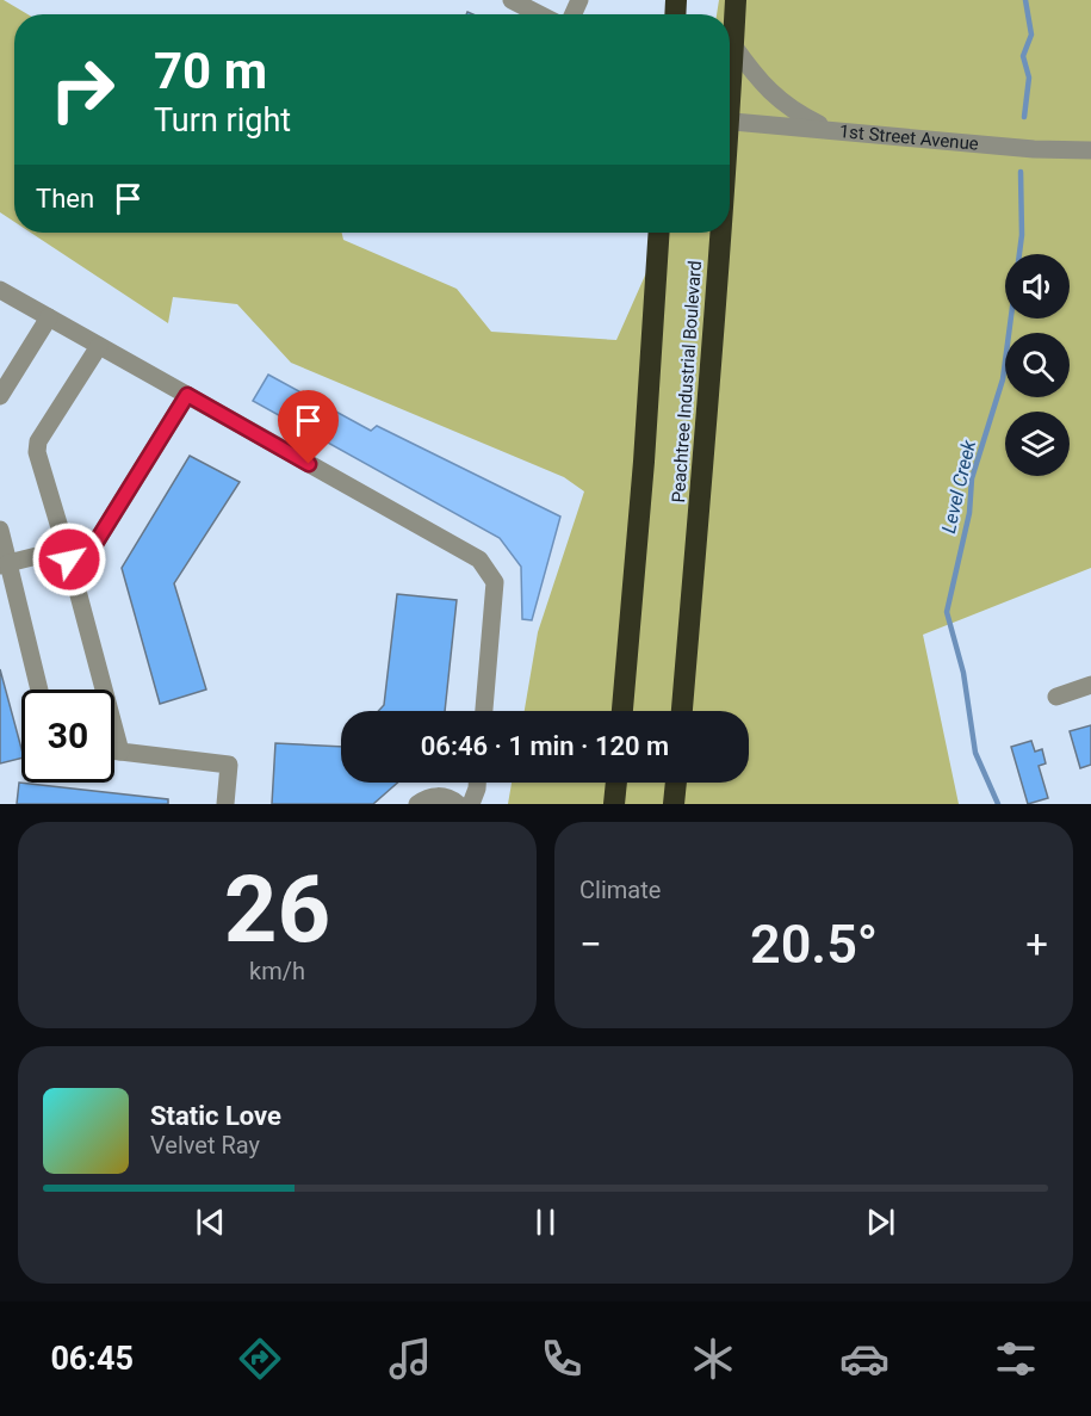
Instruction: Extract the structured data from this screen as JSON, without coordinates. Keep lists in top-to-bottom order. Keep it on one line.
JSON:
{"streets":{"highway":["Peachtree Industrial Boulevard"],"street":["1st Street Avenue"]},"water":["Level Creek"],"page":{"turn":["70 m","Turn right"],"then":"Then","limit":"30","trip":"06:46 · 1 min · 120 m","tile":[["26","km/h"],"Climate"],"heat":["−","20.5°","+"],"song":["Static Love","Velvet Ray"],"tabs":"06:45"}}
